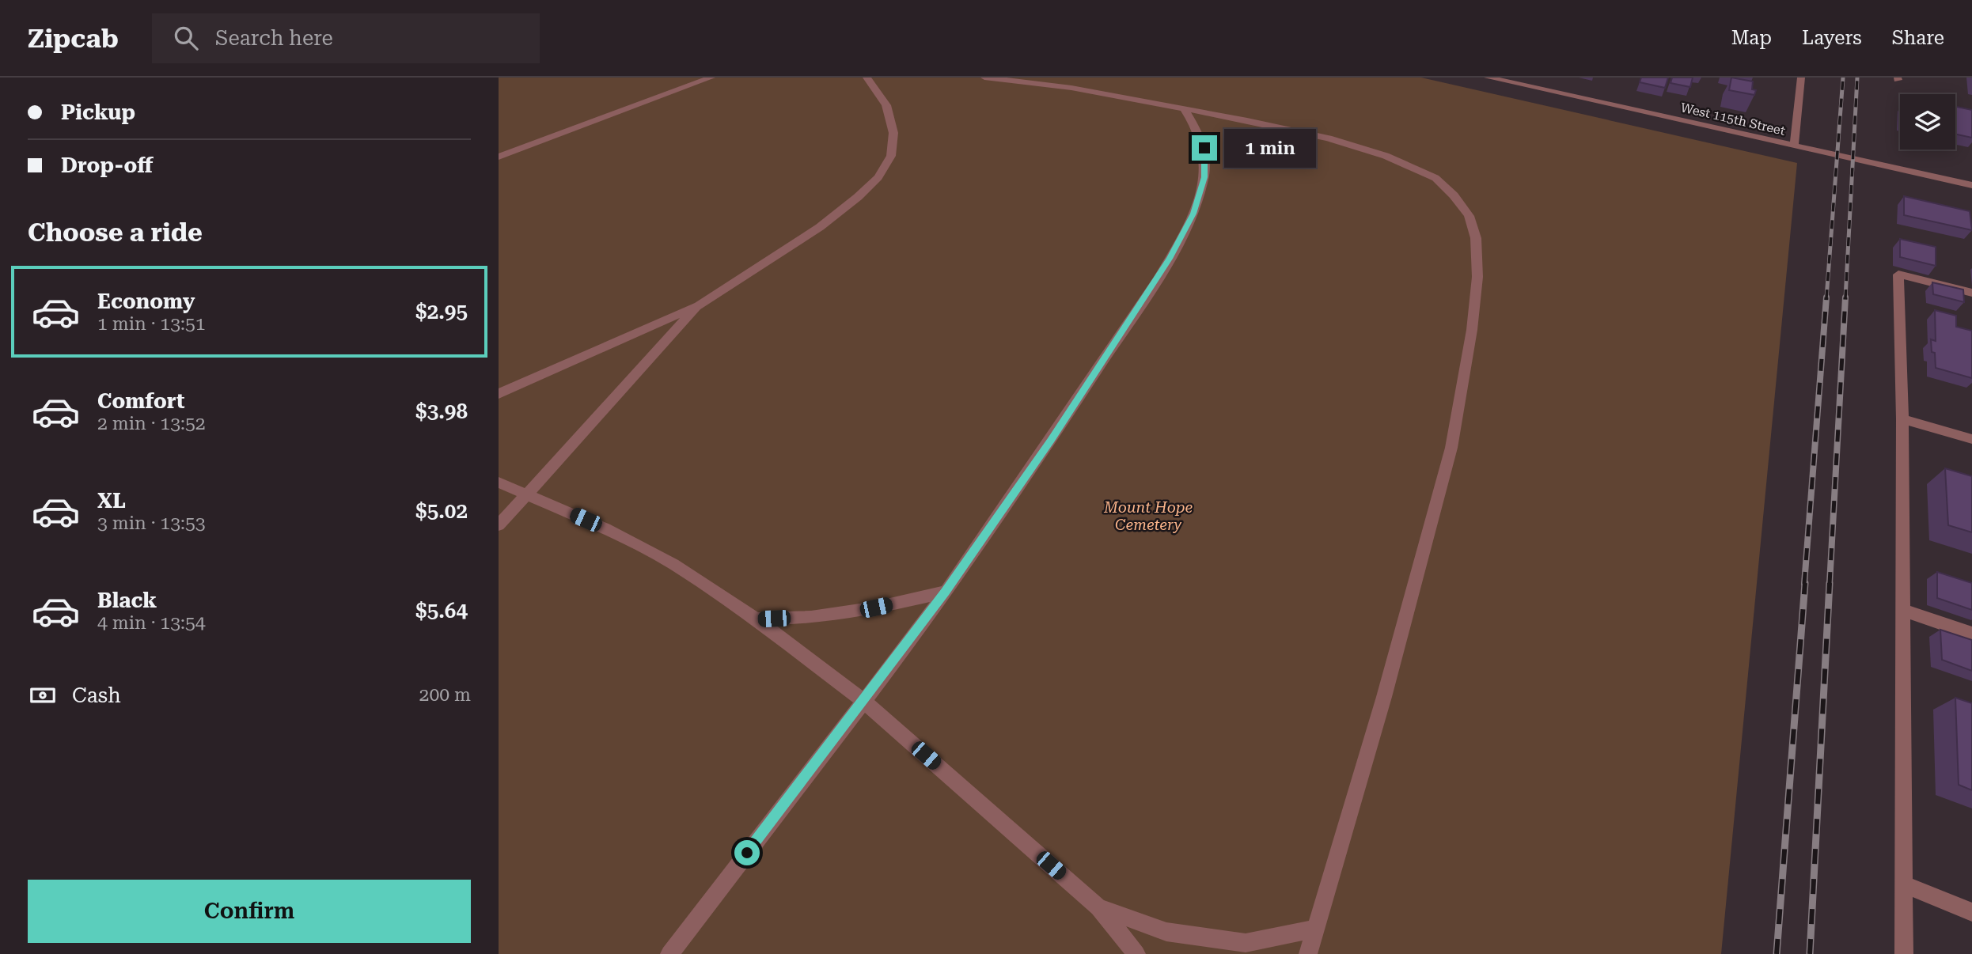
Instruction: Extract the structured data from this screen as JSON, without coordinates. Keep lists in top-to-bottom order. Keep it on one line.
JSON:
{"streets":{"street":["West 115th Street"]},"parks":["Mount Hope Cemetery"],"page":{"header":"Zipcab","search":"Search here","nav":["Map","Layers","Share"],"banner":["Pickup","Drop-off"],"bubble":"1 min","heading":"Choose a ride","list":[{"name":"Economy","note":"1 min · 13:51","value":"$2.95"},{"name":"Comfort","note":"2 min · 13:52","value":"$3.98"},{"name":"XL","note":"3 min · 13:53","value":"$5.02"},{"name":"Black","note":"4 min · 13:54","value":"$5.64"}],"pay":["Cash","200 m"],"buttons":"Confirm"}}
